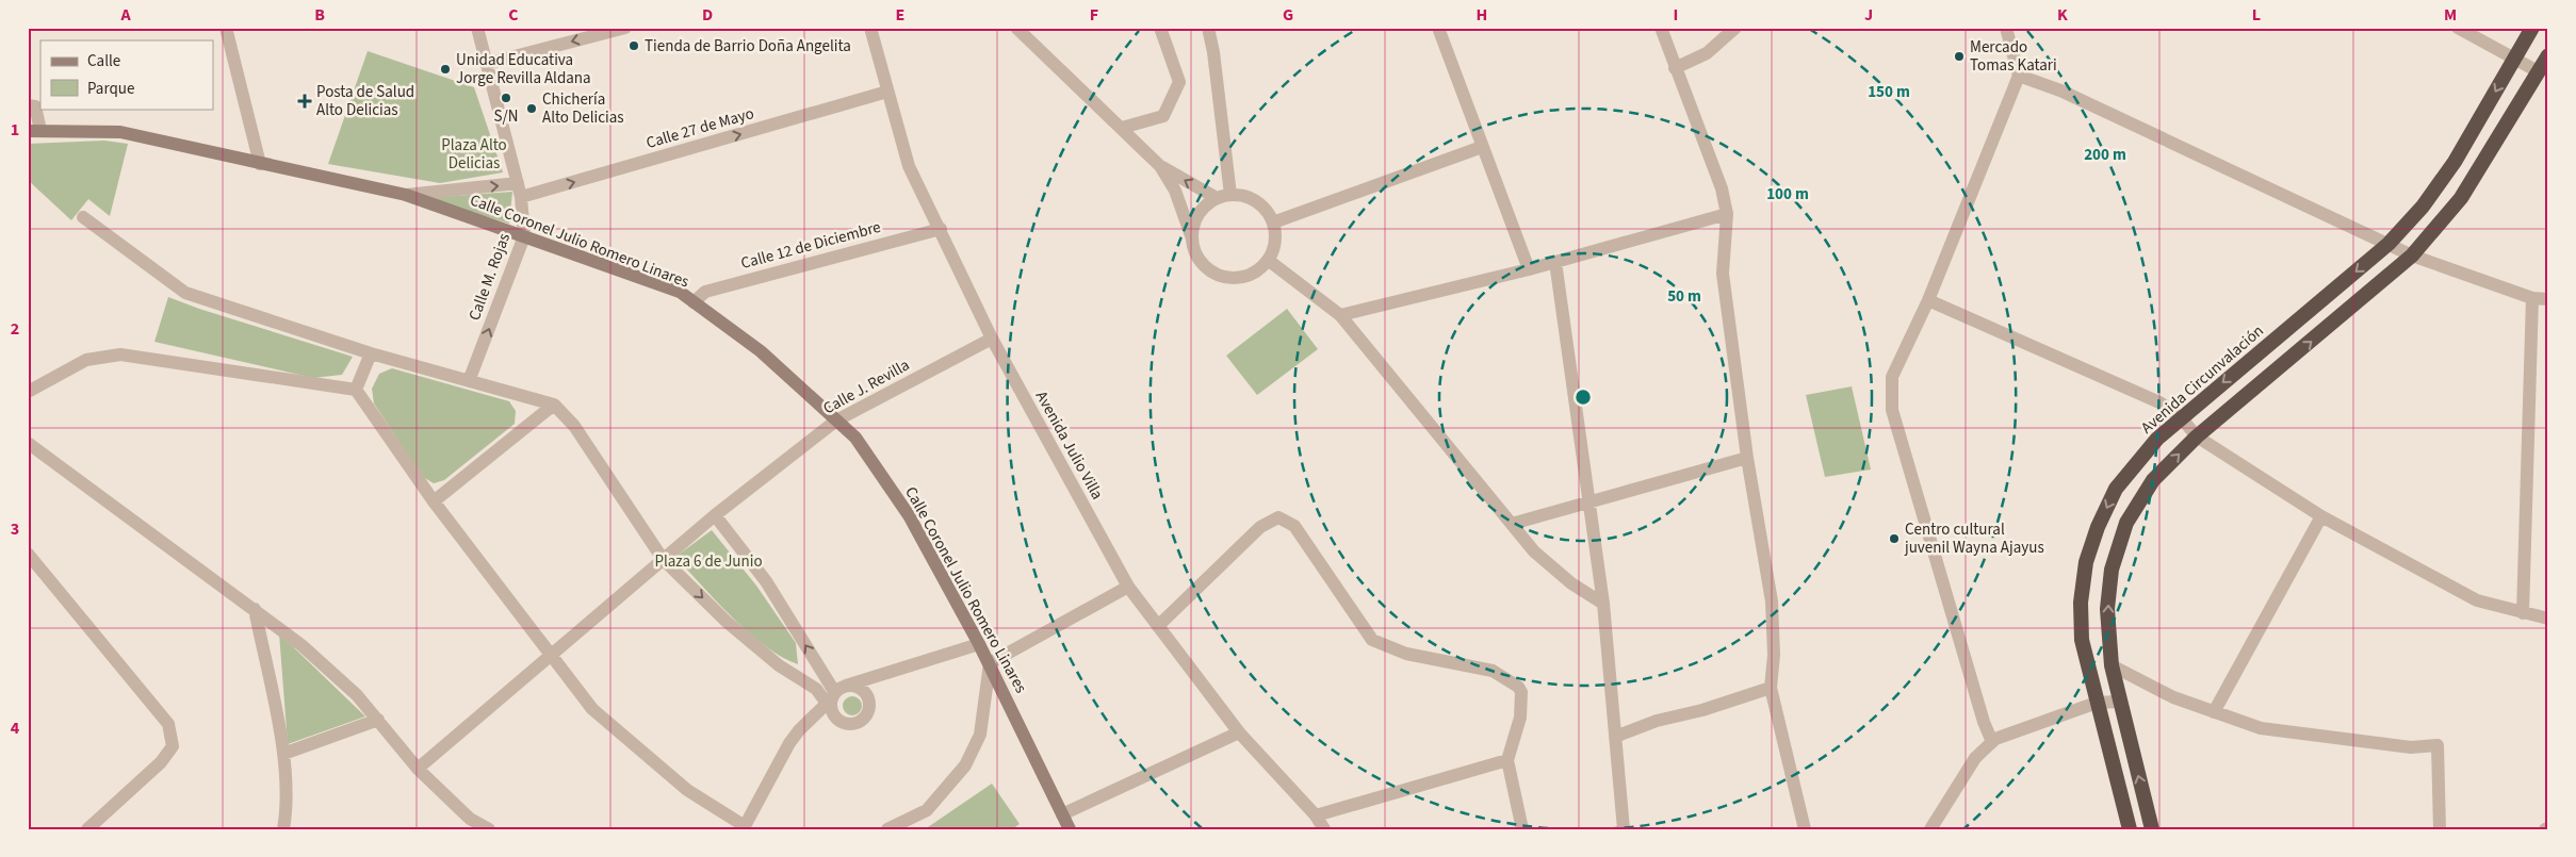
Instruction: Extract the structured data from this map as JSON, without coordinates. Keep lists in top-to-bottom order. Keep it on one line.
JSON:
{"streets":{"highway":["Avenida Circunvalación"],"main road":["Calle Coronel Julio Romero Linares"],"street":["Calle 27 de Mayo","Calle 12 de Diciembre","Calle M. Rojas","Calle J. Revilla","Avenida Julio Villa"]},"crossings":[["Calle 27 de Mayo","Calle Coronel Julio Romero Linares"],["Calle 27 de Mayo","Calle M. Rojas"],["Calle 27 de Mayo","Avenida Julio Villa"],["Calle Coronel Julio Romero Linares","Calle 12 de Diciembre"],["Calle Coronel Julio Romero Linares","Calle M. Rojas"],["Calle Coronel Julio Romero Linares","Calle J. Revilla"],["Calle 12 de Diciembre","Avenida Julio Villa"],["Calle J. Revilla","Avenida Julio Villa"]],"one_way":["Calle 27 de Mayo","Calle M. Rojas"],"parks":["Plaza Alto Delicias","Plaza 6 de Junio"],"places":{"other":["Tienda de Barrio Doña Angelita","Mercado Tomas Katari","Unidad Educativa Jorge Revilla Aldana","S/N","Chichería Alto Delicias","Centro cultural juvenil Wayna Ajayus"],"health":["Posta de Salud Alto Delicias"]},"legend":["Calle","Parque"],"grid":{"columns":["A","B","C","D","E","F","G","H","I","J","K","L","M"],"rows":["1","2","3","4"]},"rings":["150 m","200 m","100 m","50 m"]}
